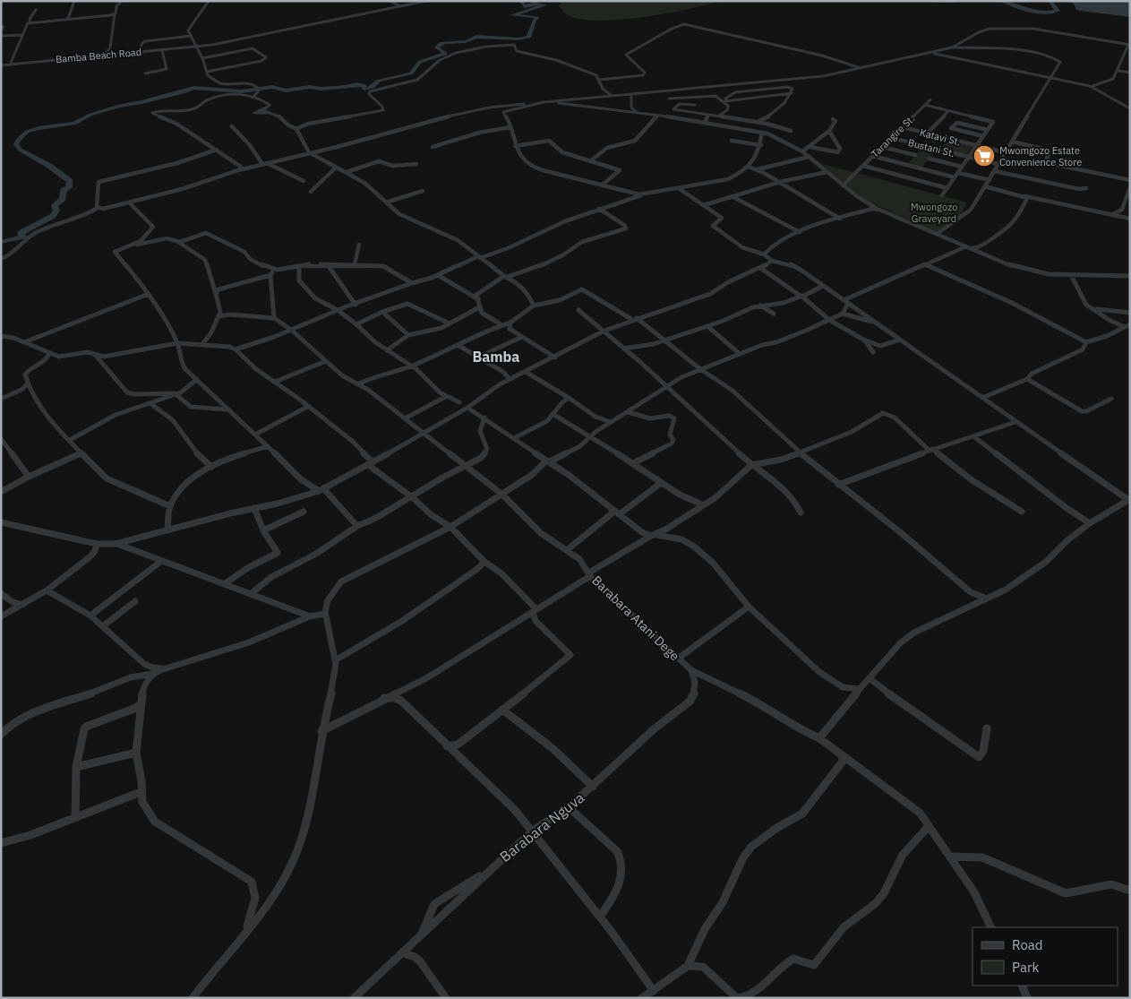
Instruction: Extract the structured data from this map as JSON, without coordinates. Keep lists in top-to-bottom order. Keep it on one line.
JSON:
{"streets":{"street":["Bamba Beach Road","Tarangire St.","Katavi St.","Bustani St.","Barabara Atani Dege","Barabara Nguva"]},"crossings":[["Tarangire St.","Katavi St."],["Tarangire St.","Bustani St."],["Barabara Atani Dege","Barabara Nguva"]],"districts":["Bamba"],"parks":["Mwongozo Graveyard"],"places":{"supermarket":["Mwomgozo Estate Convenience Store"]},"legend":["Road","Park"]}
